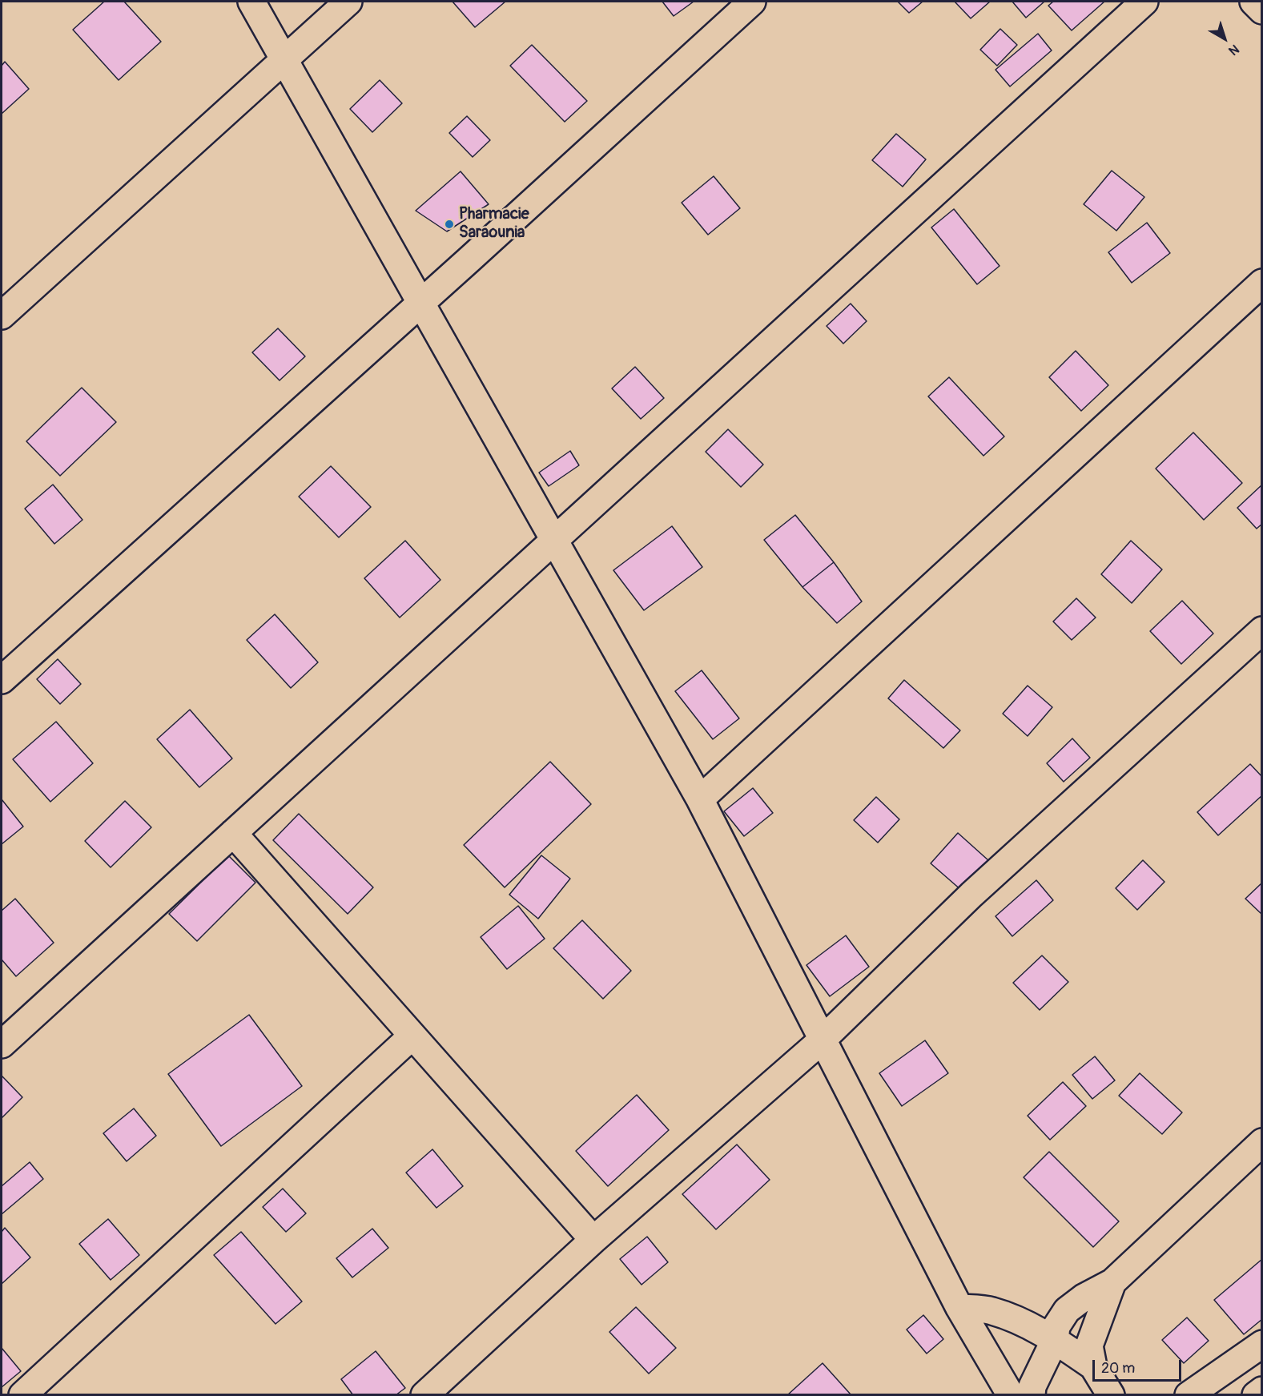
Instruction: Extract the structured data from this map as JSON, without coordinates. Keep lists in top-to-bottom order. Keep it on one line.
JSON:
{"places":["Pharmacie Saraounia"],"scale_bar":"20 m","north":"bottom right"}
